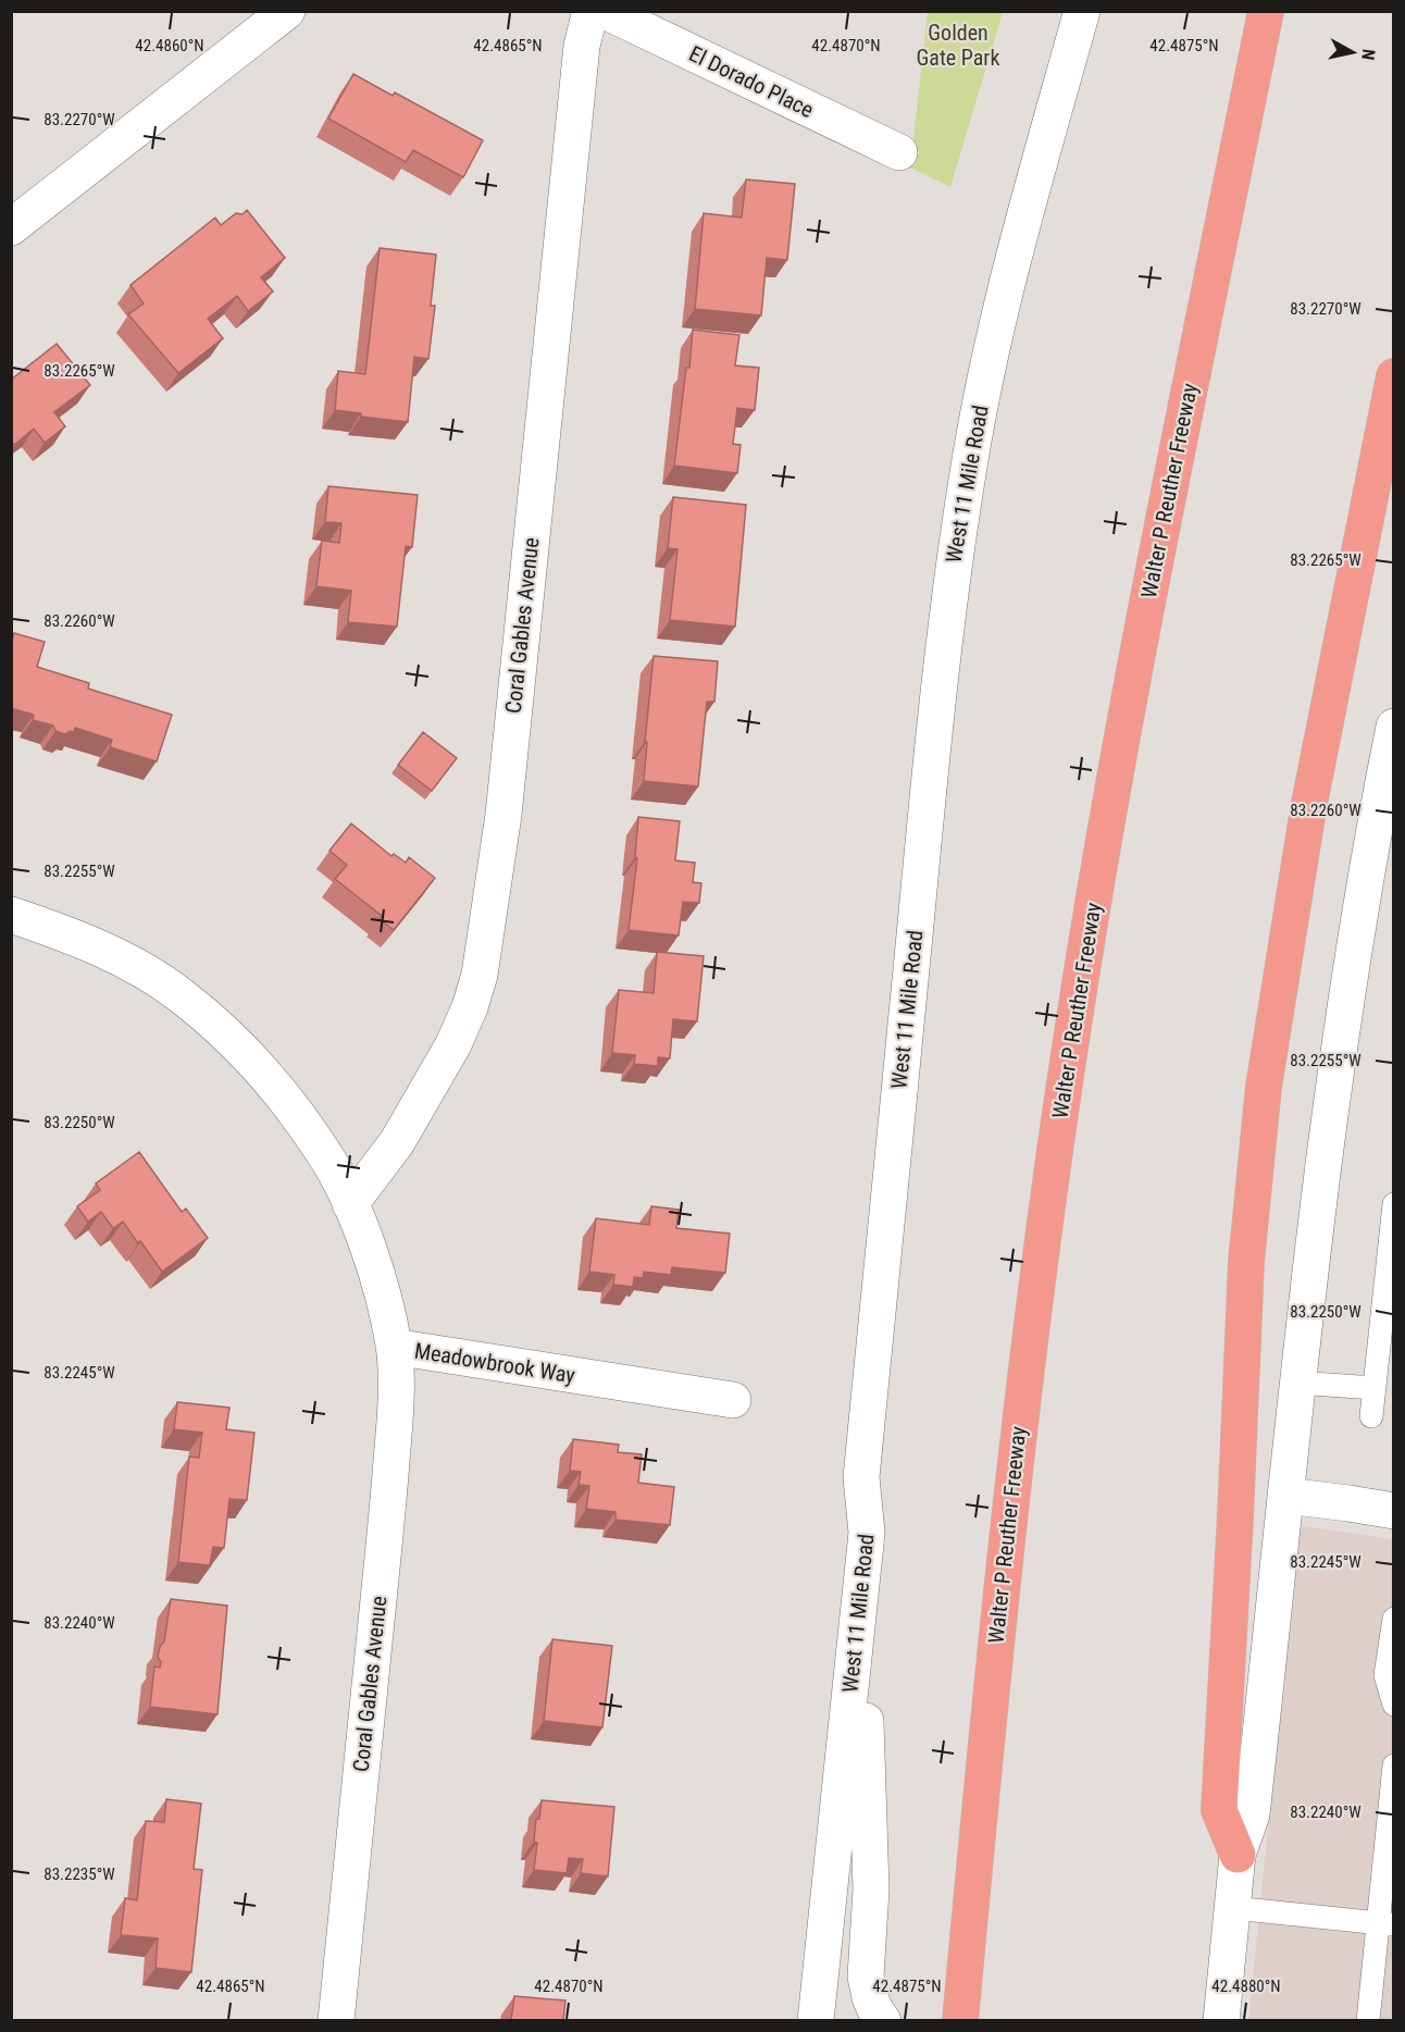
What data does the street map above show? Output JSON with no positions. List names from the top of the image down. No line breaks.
{"streets":{"highway":["Walter P Reuther Freeway"],"main road":["El Dorado Place","West 11 Mile Road","Coral Gables Avenue","Meadowbrook Way"]},"crossings":[["Coral Gables Avenue","Meadowbrook Way"]],"parks":["Golden Gate Park"],"north":"right","coordinates":["42.4860°N","42.4865°N","42.4870°N","42.4875°N","83.2270°W","83.2265°W","83.2260°W","83.2255°W","83.2250°W","83.2245°W","83.2240°W","83.2235°W","42.4880°N"]}
